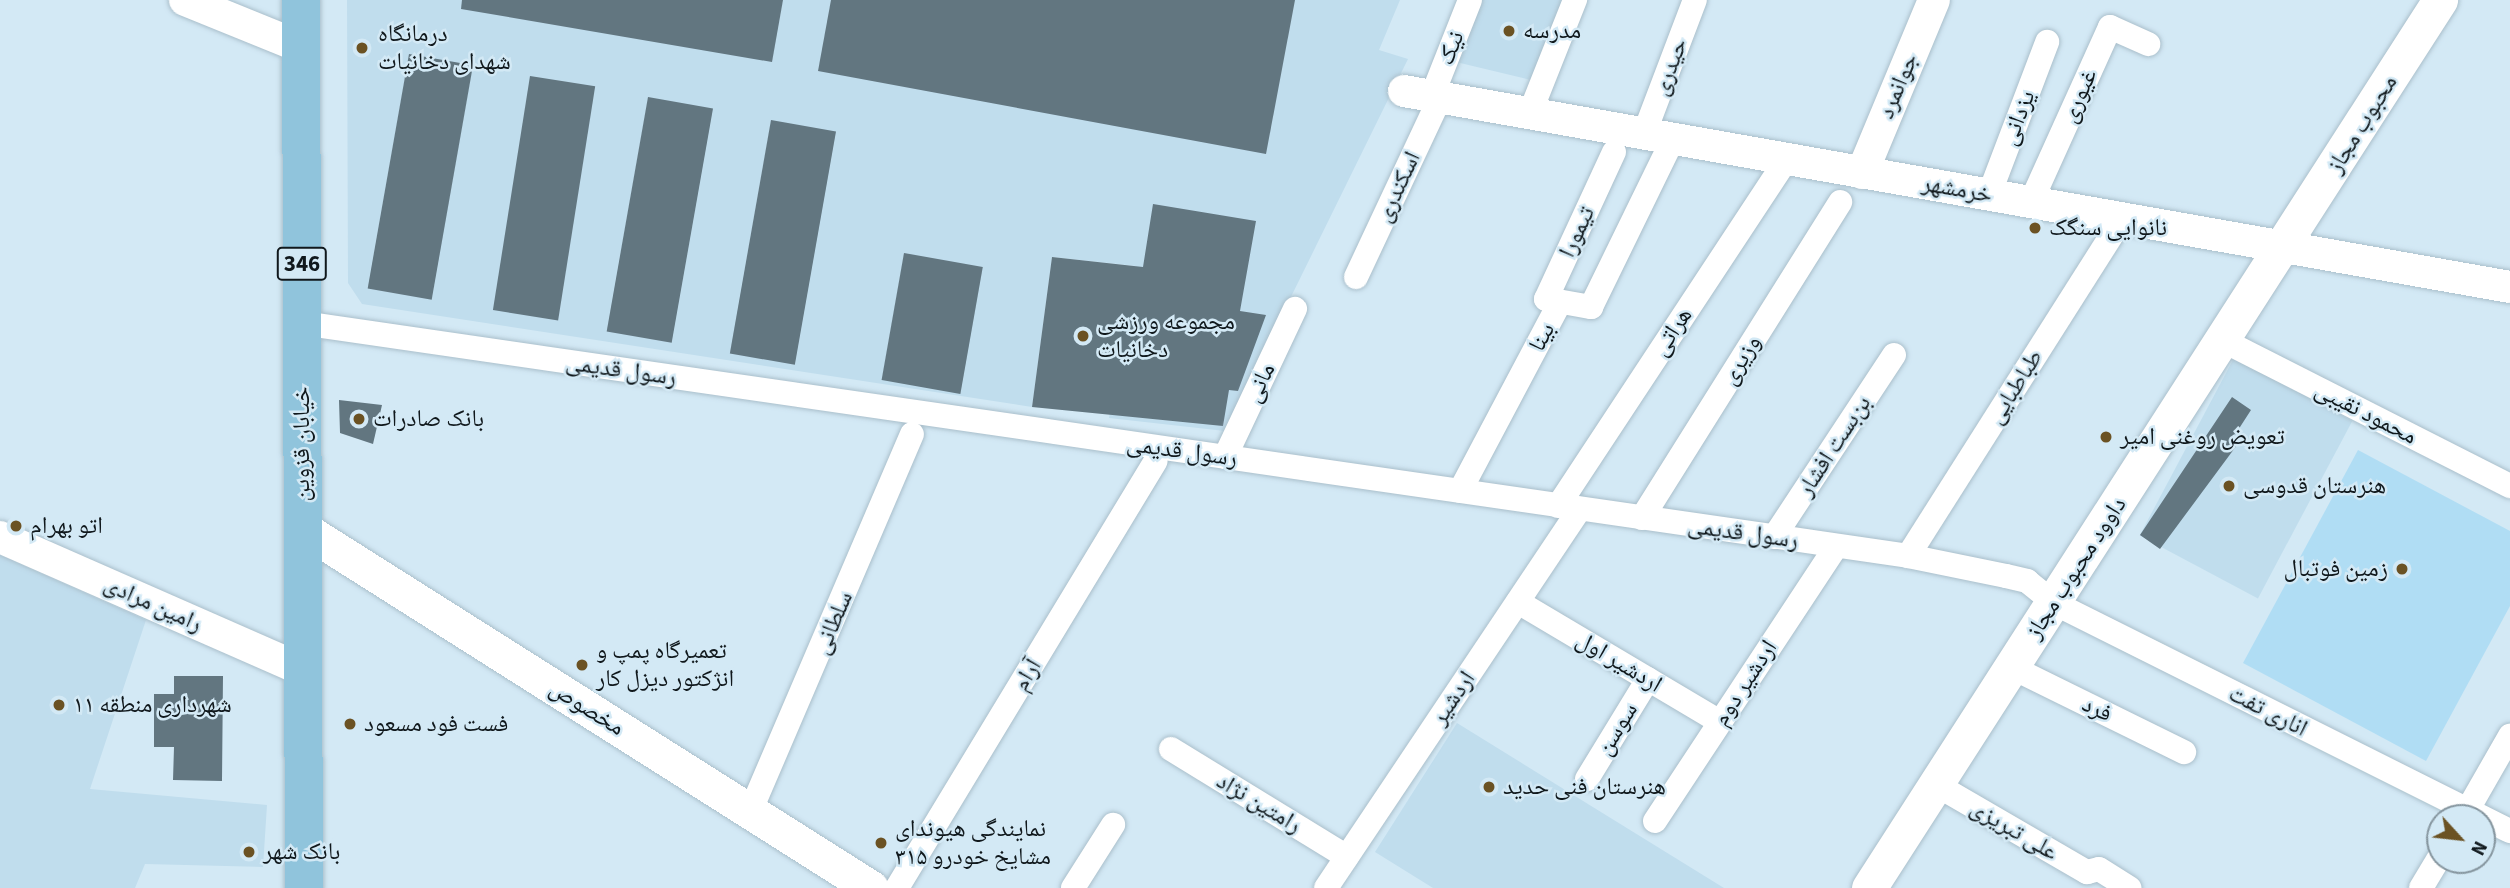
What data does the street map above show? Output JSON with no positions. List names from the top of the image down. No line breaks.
{"streets":{"main road":["محبوب مجاز","346","خیابان قزوین","داوود محبوب مجاز","مخصوص"],"street":["نیک","حیدری","جوانمرد","غیوری","یزدانی","اسکندری","خرمشهر","تیمورا","هراتی","بینا","وزیری","رسول قدیمی","مانی","طباطبایی","محمود نقیبی","بن‌بست افشار","رامین مرادی","سلطانی","اردشیر اول","آرام","اردشیر دوم","اردشیر","فرد","اناری تفت","سوسن","رامتین نژاد","علی تبریزی"]},"crossings":[["نیک","اسکندری"],["نیک","خرمشهر"],["حیدری","خرمشهر"],["حیدری","بینا"],["جوانمرد","خرمشهر"],["غیوری","خرمشهر"],["یزدانی","خرمشهر"],["محبوب مجاز","خرمشهر"],["محبوب مجاز","داوود محبوب مجاز"],["اسکندری","خرمشهر"],["خرمشهر","هراتی"],["خرمشهر","بینا"],["خرمشهر","طباطبایی"],["خرمشهر","داوود محبوب مجاز"],["تیمورا","بینا"],["هراتی","رسول قدیمی"],["هراتی","اردشیر"],["بینا","رسول قدیمی"],["وزیری","رسول قدیمی"],["رسول قدیمی","مانی"],["رسول قدیمی","طباطبایی"],["رسول قدیمی","خیابان قزوین"],["رسول قدیمی","بن‌بست افشار"],["رسول قدیمی","داوود محبوب مجاز"],["رسول قدیمی","اردشیر دوم"],["رسول قدیمی","اردشیر"],["رسول قدیمی","اناری تفت"],["محمود نقیبی","داوود محبوب مجاز"],["خیابان قزوین","رامین مرادی"],["خیابان قزوین","مخصوص"],["داوود محبوب مجاز","فرد"],["داوود محبوب مجاز","اناری تفت"],["داوود محبوب مجاز","علی تبریزی"],["سلطانی","مخصوص"],["اردشیر اول","اردشیر دوم"],["اردشیر اول","اردشیر"],["اردشیر اول","سوسن"],["اردشیر","رامتین نژاد"]],"places":["مدرسه","درمانگاه شهدای دخانیات","نانوایی سنگک","مجموعه ورزشی دخانیات","بانک صادرات","تعویض روغنی امیر","هنرستان قدوسی","اتو بهرام","زمین فوتبال","تعمیرگاه پمپ و انژکتور دیزل کار","شهرداری منطقه ۱۱","فست فود مسعود","هنرستان فنی حدید","نمایندگی هیوندای ۳۱۵ مشایخ خودرو","بانک شهر"],"north":"bottom right"}
